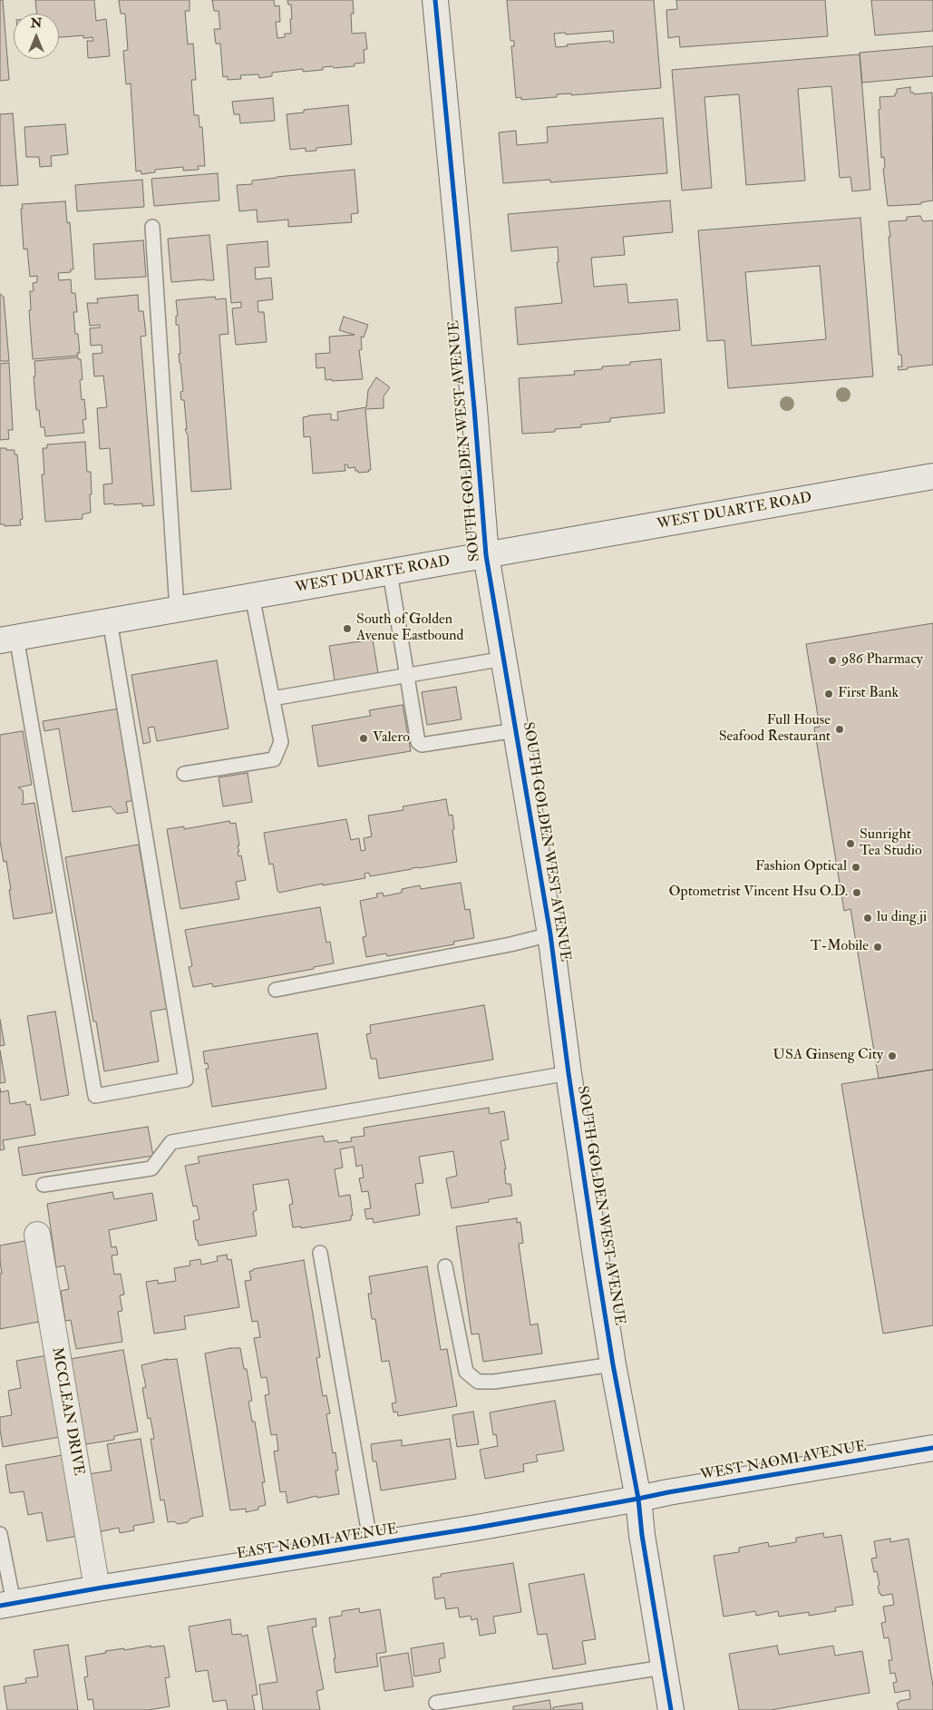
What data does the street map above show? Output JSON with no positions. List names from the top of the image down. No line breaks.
{"streets":{"street":["SOUTH GOLDEN WEST AVENUE","WEST DUARTE ROAD","MCCLEAN DRIVE","WEST NAOMI AVENUE","EAST NAOMI AVENUE"]},"crossings":[["SOUTH GOLDEN WEST AVENUE","WEST DUARTE ROAD"],["SOUTH GOLDEN WEST AVENUE","WEST NAOMI AVENUE"],["SOUTH GOLDEN WEST AVENUE","EAST NAOMI AVENUE"],["MCCLEAN DRIVE","EAST NAOMI AVENUE"],["WEST NAOMI AVENUE","EAST NAOMI AVENUE"]],"places":["South of Golden Avenue Eastbound","986 Pharmacy","First Bank","Full House Seafood Restaurant","Valero","Sunright Tea Studio","Fashion Optical","Optometrist Vincent Hsu O.D.","lu ding ji","T-Mobile","USA Ginseng City"],"north":"top"}
